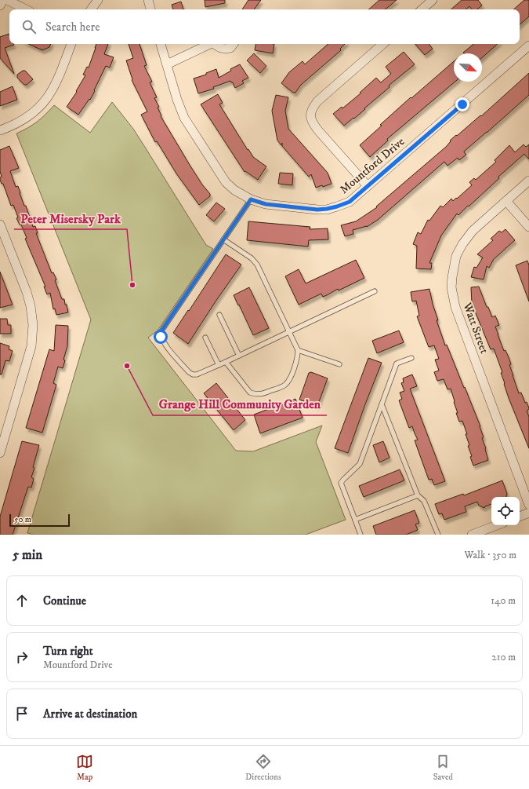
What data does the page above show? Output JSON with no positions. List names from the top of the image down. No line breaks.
{"streets":{"street":["Mountford Drive","Watt Street"]},"places":["Peter Misersky Park","Grange Hill Community Garden"],"scale_bar":"50 m","north":"bottom right","page":{"search":"Search here","scale":"50 m","heading":["5 min","Walk · 350 m"],"list":[["Continue","140 m"],["Turn right","Mountford Drive","210 m"],"Arrive at destination"],"nav":["Map","Directions","Saved"]}}
